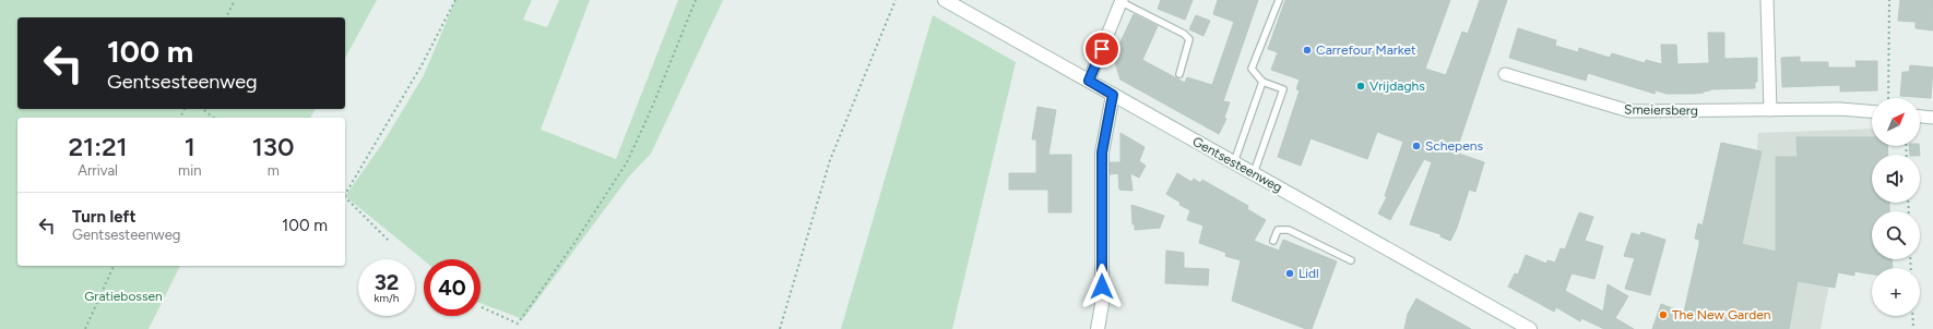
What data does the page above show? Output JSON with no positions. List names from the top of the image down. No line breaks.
{"streets":{"main road":["Gentsesteenweg"],"street":["Smeiersberg"]},"parks":["Gratiebossen"],"places":["Carrefour Market","Vrijdaghs","Schepens","Lidl","The New Garden"],"north":"top right","page":{"turn":["100 m","Gentsesteenweg"],"map_buttons":"+","eta":["21:21","Arrival","1","min","130","m"],"list":[{"name":"Turn left","note":"Gentsesteenweg","value":"100 m"}],"speed":"32 km/h","limit":"40"}}
